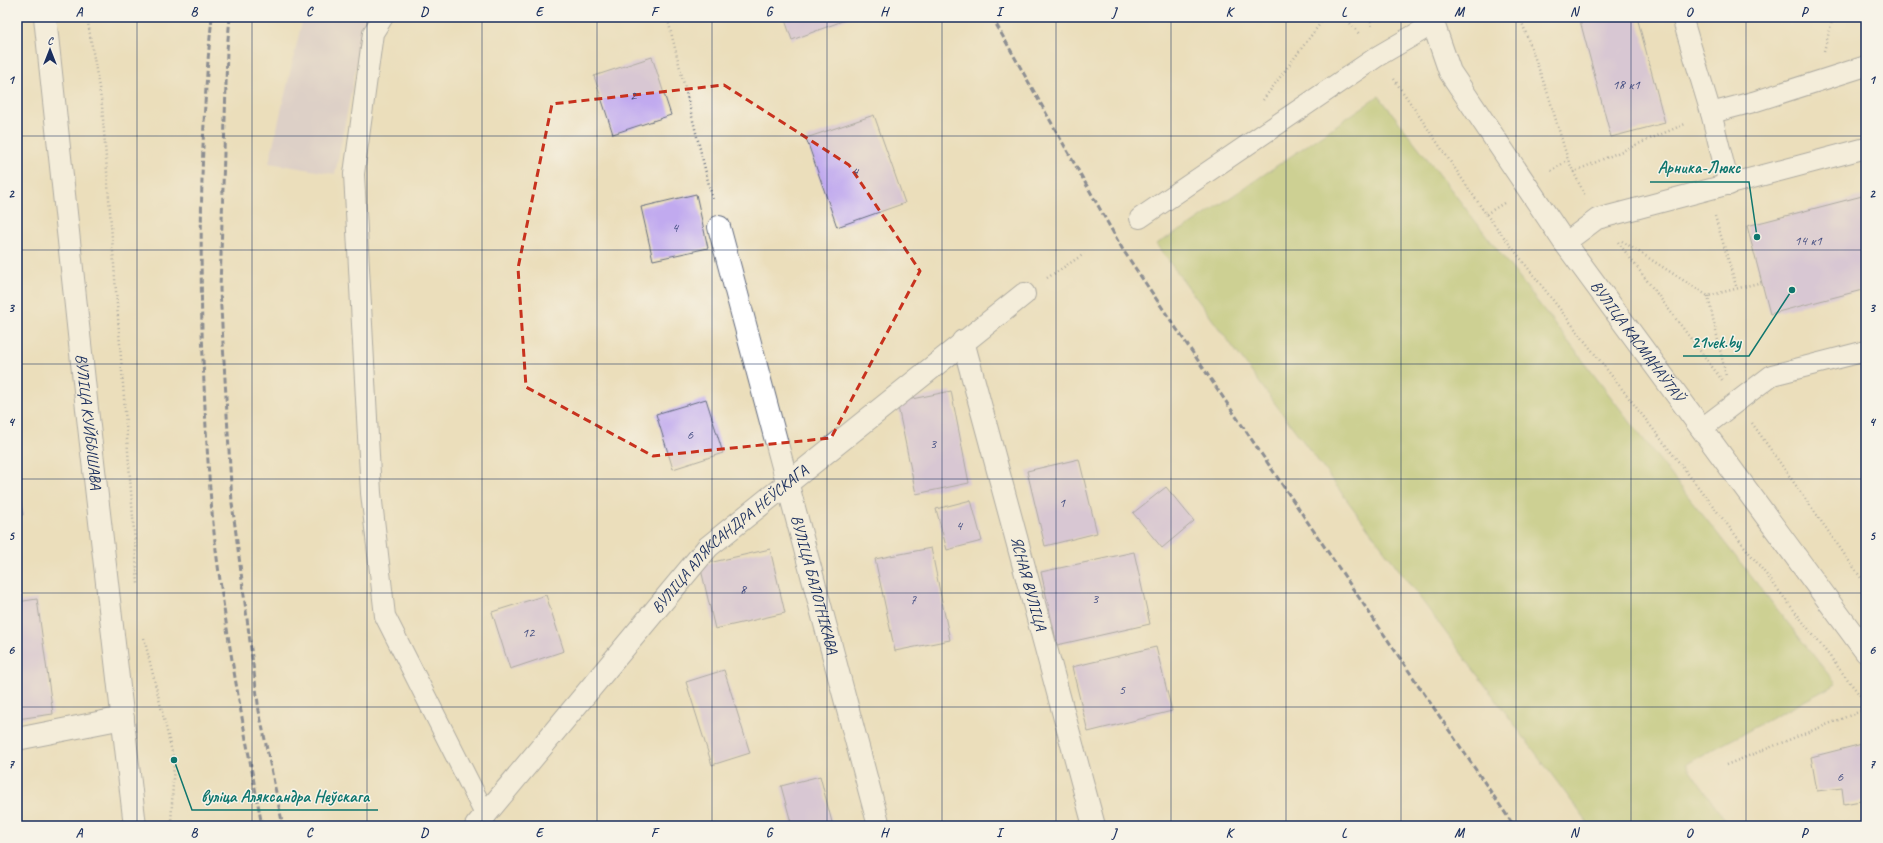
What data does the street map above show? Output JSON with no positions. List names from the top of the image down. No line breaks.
{"streets":{"street":["ВУЛІЦА КАСМАНАЎТАЎ","ВУЛІЦА КУЙБЫШАВА","ВУЛІЦА АЛЯКСАНДРА НЕЎСКАГА","ЯСНАЯ ВУЛІЦА","ВУЛІЦА БАЛОТНІКАВА"]},"crossings":[["ВУЛІЦА АЛЯКСАНДРА НЕЎСКАГА","ЯСНАЯ ВУЛІЦА"],["ВУЛІЦА АЛЯКСАНДРА НЕЎСКАГА","ВУЛІЦА БАЛОТНІКАВА"]],"places":["Арника-Люкс","21vek.by","вуліца Аляксандра Неўскага"],"house_numbers":["18 к1","2","4","4","14 к1","6","3","1","4","8","3","7","12","5","6"],"north":"top","grid":{"columns":["A","B","C","D","E","F","G","H","I","J","K","L","M","N","O","P"],"rows":["1","2","3","4","5","6","7"]}}
